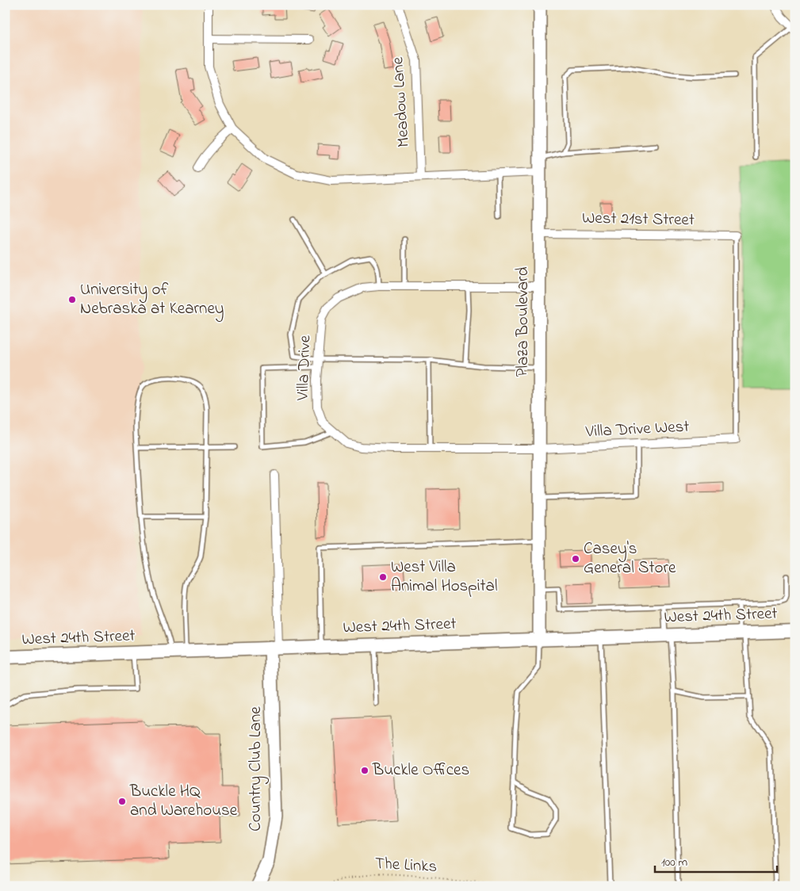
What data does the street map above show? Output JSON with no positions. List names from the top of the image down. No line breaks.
{"streets":{"main road":["West 24th Street"],"street":["Meadow Lane","West 21st Street","Plaza Boulevard","Villa Drive","Villa Drive West","Country Club Lane"],"path":["The Links"]},"crossings":[["West 21st Street","Plaza Boulevard"],["Plaza Boulevard","Villa Drive"],["Plaza Boulevard","Villa Drive West"],["Plaza Boulevard","West 24th Street"],["Villa Drive","Villa Drive West"],["West 24th Street","Country Club Lane"]],"places":["University of Nebraska at Kearney","Casey's General Store","West Villa Animal Hospital","Buckle Offices","Buckle HQ and Warehouse"],"scale_bar":"100 m"}
